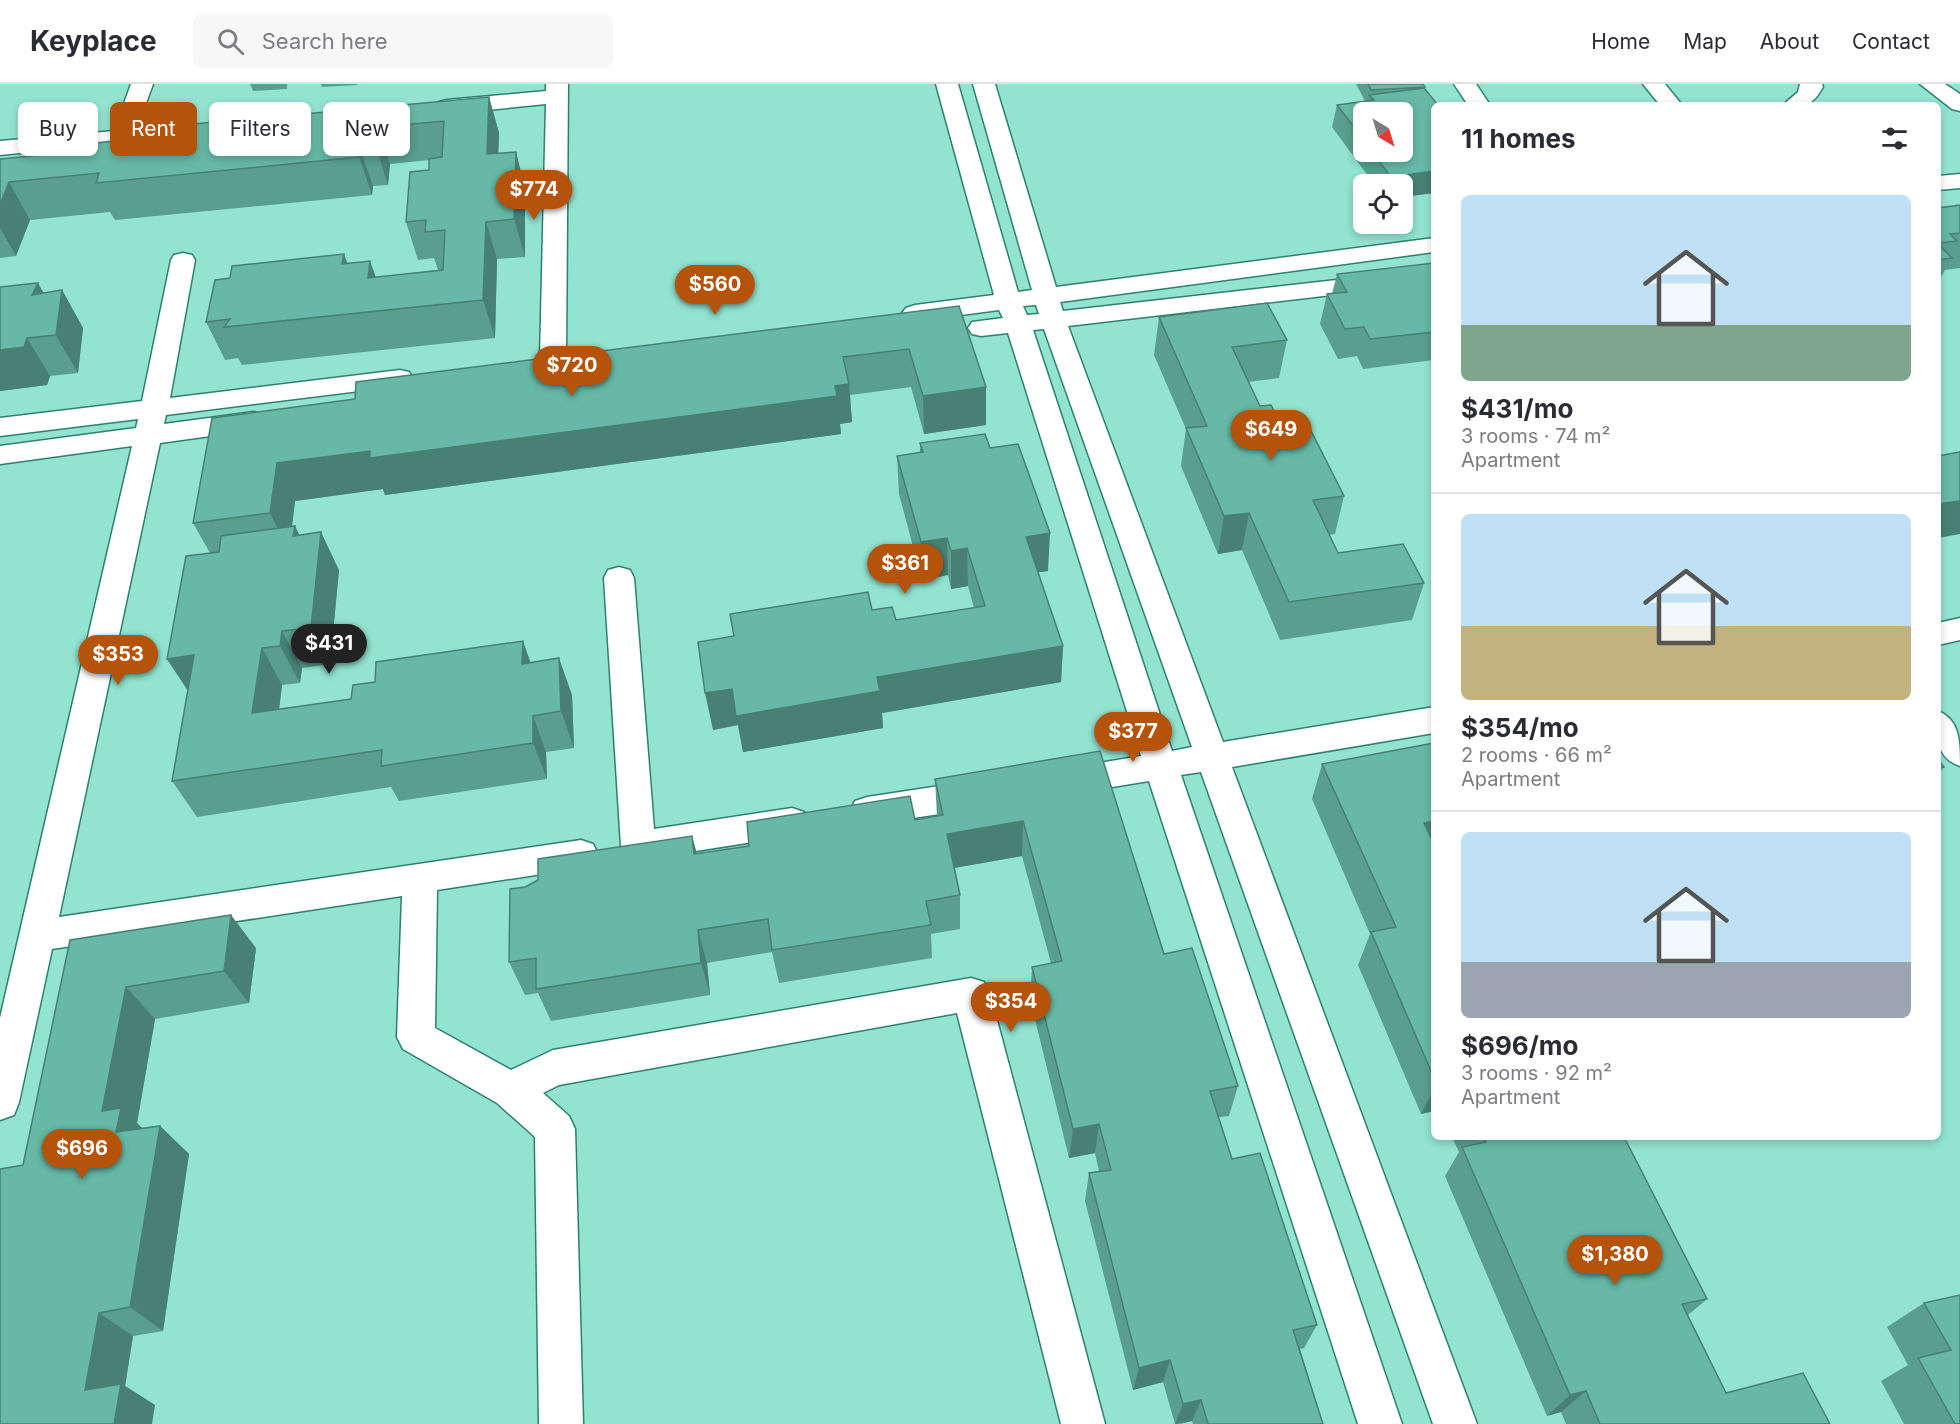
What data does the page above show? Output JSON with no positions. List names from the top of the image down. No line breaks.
{"north":"bottom right","page":{"header":"Keyplace","search":"Search here","nav":["Home","Map","About","Contact"],"chip":["Buy","Rent","Filters","New"],"heading":"11 homes","price":["$774","$560","$720","$649","$361","$431","$353","$377","$354","$696","$1,380"],"list":[{"name":"$431/mo","note":"3 rooms · 74 m² · Apartment"},{"name":"$354/mo","note":"2 rooms · 66 m² · Apartment"},{"name":"$696/mo","note":"3 rooms · 92 m² · Apartment"}]}}
